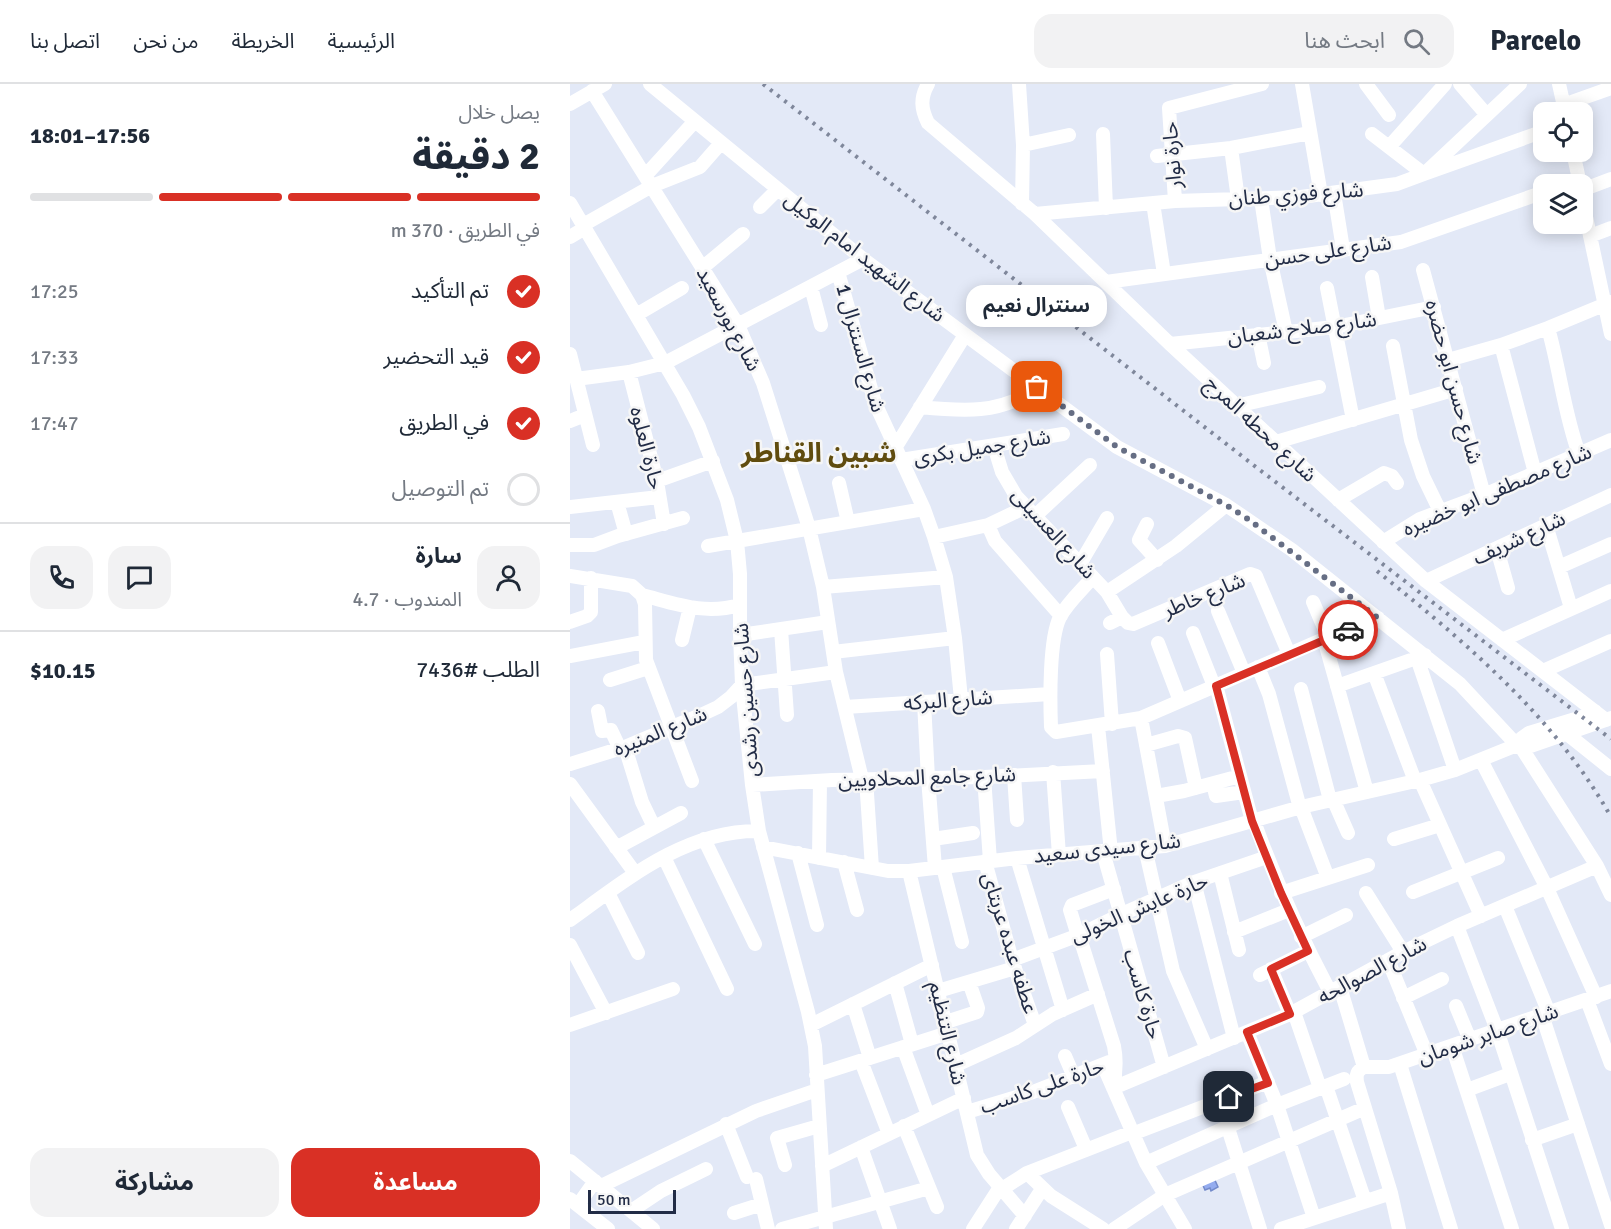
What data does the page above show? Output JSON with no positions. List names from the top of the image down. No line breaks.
{"streets":{"street":["حارة نوار","شارع فوزي طنان","شارع على حسن","شارع الشهيد امام الوكيل","شارع بورسعيد","شارع صلاح شعبان","شارع السنترال 1","شارع حسن ابو حضره","شارع محطه المرج","شارع جميل بكرى","حارة العلوه","شارع مصطفى ابو خضيره","شارع العسيلى","شارع شريف","شارع خاطر","شارع حسين رشدى","شارع البركه","شارع المنيره","شارع جامع المحلاويين","شارع سيدى سعيد","حارة عايش الخولى","عطفه عبده عربتاى","شارع الصوالحه","حارة كاسب","شارع التنظيم","شارع صابر شومان","حارة على كاسب"]},"crossings":[["حارة نوار","شارع فوزي طنان"],["شارع فوزي طنان","شارع محطه المرج"],["شارع على حسن","شارع محطه المرج"],["شارع الشهيد امام الوكيل","شارع سيدى سعيد"],["شارع الشهيد امام الوكيل","شارع الصوالحه"],["شارع بورسعيد","شارع البركه"],["شارع بورسعيد","شارع جامع المحلاويين"],["شارع بورسعيد","شارع سيدى سعيد"],["شارع صلاح شعبان","شارع حسن ابو حضره"],["شارع صلاح شعبان","شارع محطه المرج"],["شارع السنترال 1","شارع جميل بكرى"],["شارع السنترال 1","شارع البركه"],["شارع حسن ابو حضره","شارع مصطفى ابو خضيره"],["شارع محطه المرج","شارع مصطفى ابو خضيره"],["شارع محطه المرج","شارع شريف"],["شارع جميل بكرى","شارع العسيلى"],["شارع العسيلى","شارع خاطر"],["شارع حسين رشدى","شارع المنيره"],["شارع حسين رشدى","شارع جامع المحلاويين"],["شارع حسين رشدى","شارع سيدى سعيد"],["شارع جامع المحلاويين","عطفه عبده عربتاى"],["شارع جامع المحلاويين","حارة كاسب"],["شارع سيدى سعيد","عطفه عبده عربتاى"],["شارع سيدى سعيد","حارة كاسب"],["شارع سيدى سعيد","شارع التنظيم"],["حارة عايش الخولى","عطفه عبده عربتاى"],["حارة عايش الخولى","حارة كاسب"],["حارة عايش الخولى","شارع التنظيم"],["شارع الصوالحه","حارة كاسب"],["شارع التنظيم","حارة على كاسب"]],"districts":["شبين القناطر"],"places":["سنترال نعيم"],"scale_bar":"50 m","page":{"header":"Parcelo","search":"ابحث هنا","nav":["الرئيسية","الخريطة","من نحن","اتصل بنا"],"heading":["2 دقيقة","يصل خلال","17:56–18:01"],"panel":["سارة","المندوب · 4.7","الطلب #7436","$10.15"],"bar":"في الطريق · 370 m","list":[["تم التأكيد","17:25"],["قيد التحضير","17:33"],["في الطريق","17:47"],"تم التوصيل"],"bubble":"سنترال نعيم","buttons":["مساعدة","مشاركة"],"scale":"50 m"}}
